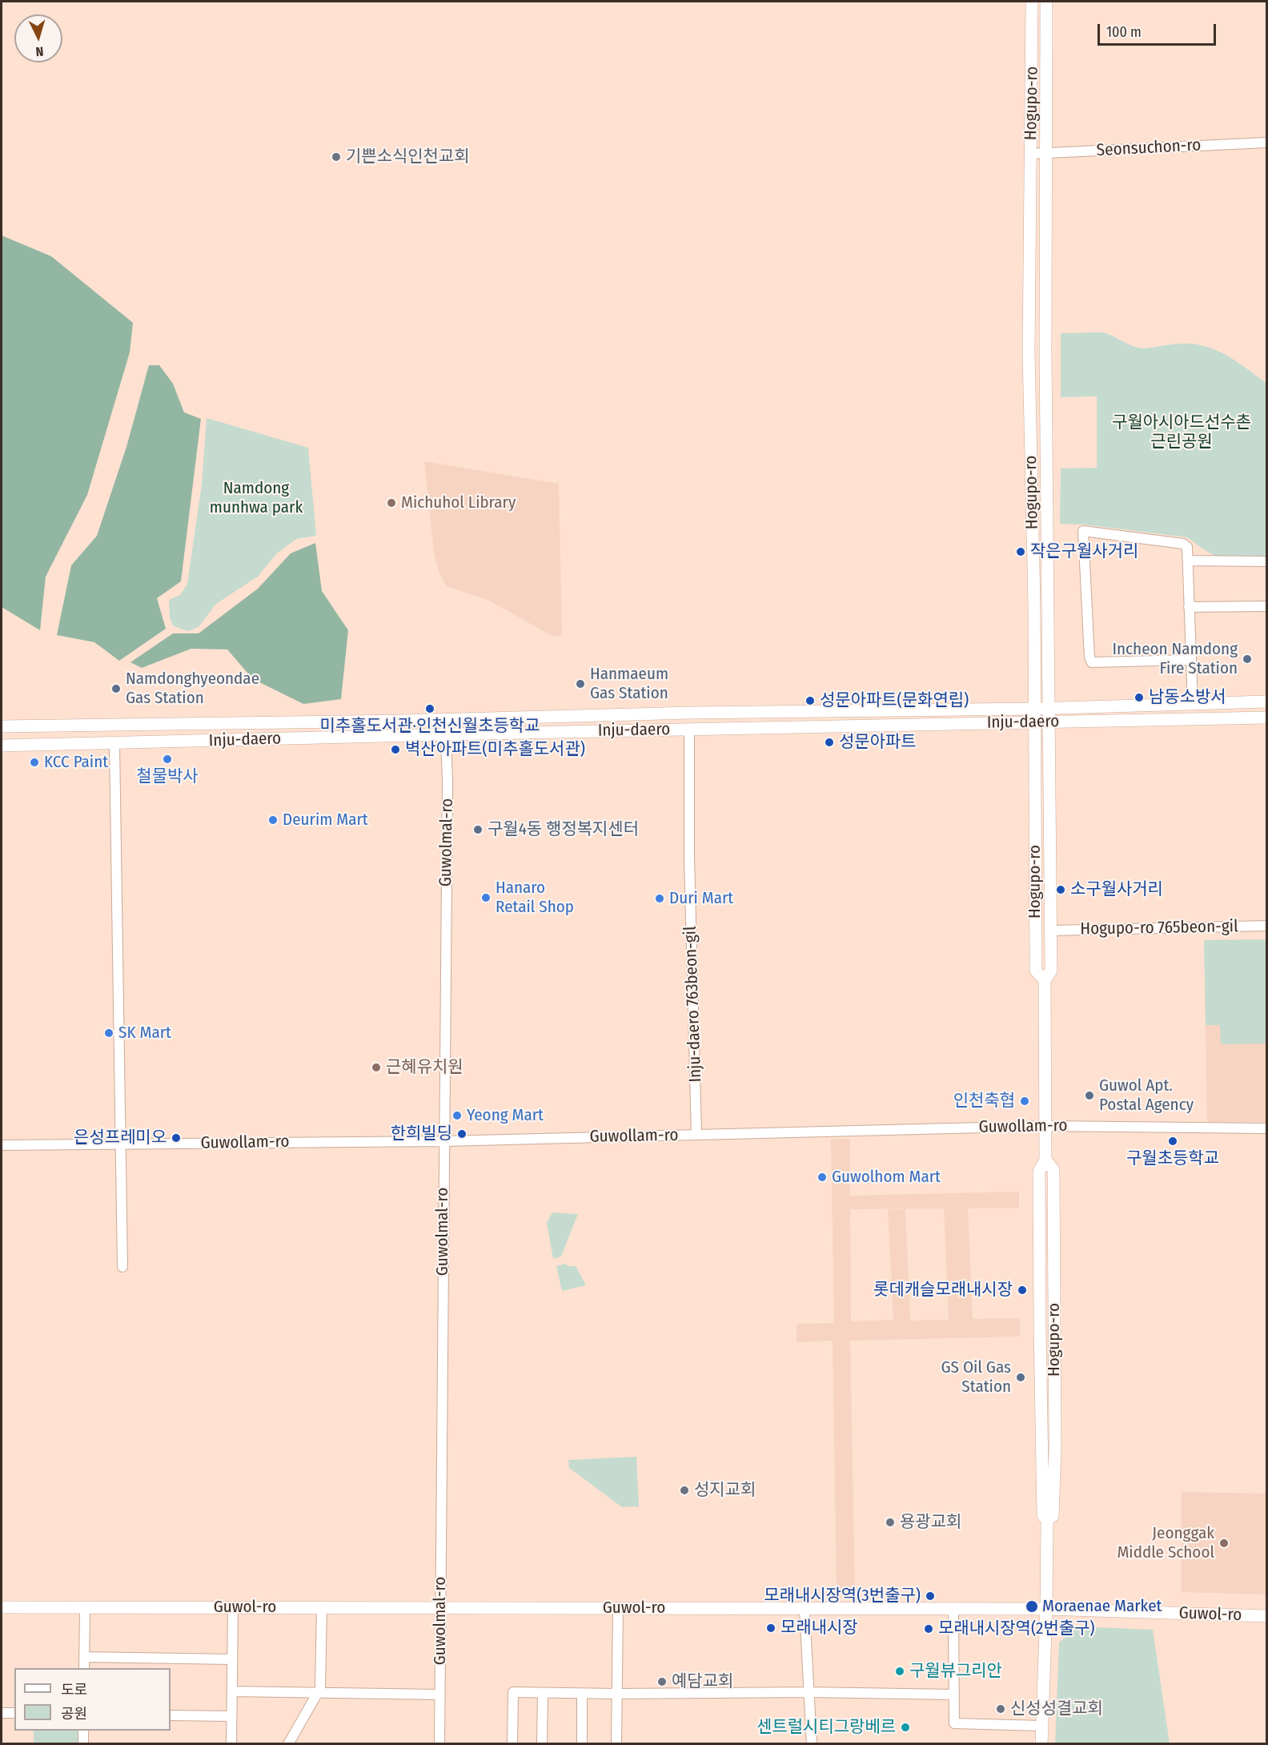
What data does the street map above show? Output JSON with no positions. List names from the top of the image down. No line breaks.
{"streets":{"main road":["Hogupo-ro","Inju-daero","Guwol-ro"],"street":["Seonsuchon-ro","Guwolmal-ro","Hogupo-ro 765beon-gil","Inju-daero 763beon-gil","Guwollam-ro"]},"crossings":[["Hogupo-ro","Seonsuchon-ro"],["Hogupo-ro","Inju-daero"],["Hogupo-ro","Hogupo-ro 765beon-gil"],["Hogupo-ro","Guwollam-ro"],["Hogupo-ro","Guwol-ro"],["Inju-daero","Guwolmal-ro"],["Inju-daero","Inju-daero 763beon-gil"],["Guwolmal-ro","Guwollam-ro"],["Guwolmal-ro","Guwol-ro"],["Inju-daero 763beon-gil","Guwollam-ro"]],"parks":["구월아시아드선수촌 근린공원","Namdong munhwa park"],"places":["기쁜소식인천교회","Michuhol Library","작은구월사거리","Incheon Namdong Fire Station","Hanmaeum Gas Station","Namdonghyeondae Gas Station","남동소방서","성문아파트(문화연립)","미추홀도서관·인천신월초등학교","성문아파트","벽산아파트(미추홀도서관)","철물박사","KCC Paint","Deurim Mart","구월4동 행정복지센터","소구월사거리","Hanaro Retail Shop","Duri Mart","SK Mart","근혜유치원","Guwol Apt. Postal Agency","인천축협","Yeong Mart","한희빌딩","은성프레미오","구월초등학교","Guwolhom Mart","롯데캐슬모래내시장","GS Oil Gas Station","성지교회","용광교회","Jeonggak Middle School","모래내시장역(3번출구)","Moraenae Market","모래내시장","모래내시장역(2번출구)","구월뷰그리안","예담교회","신성성결교회","센트럴시티그랑베르"],"legend":["도로","공원"],"scale_bar":"100 m","north":"bottom"}
